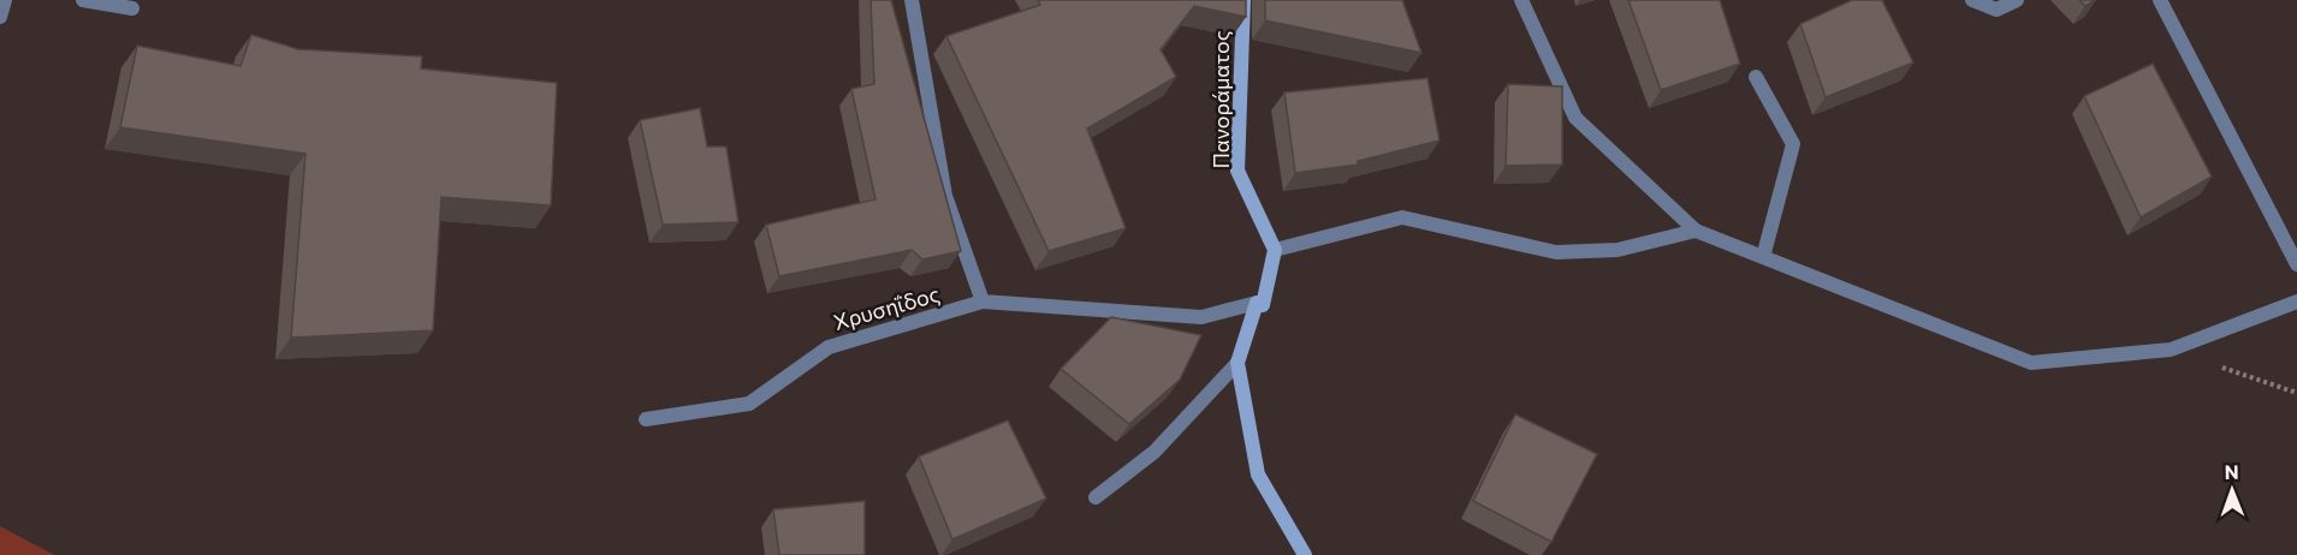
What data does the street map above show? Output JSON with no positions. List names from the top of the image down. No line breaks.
{"streets":{"main road":["Πανοράματος"],"street":["Χρυσηΐδος"]},"north":"top"}
